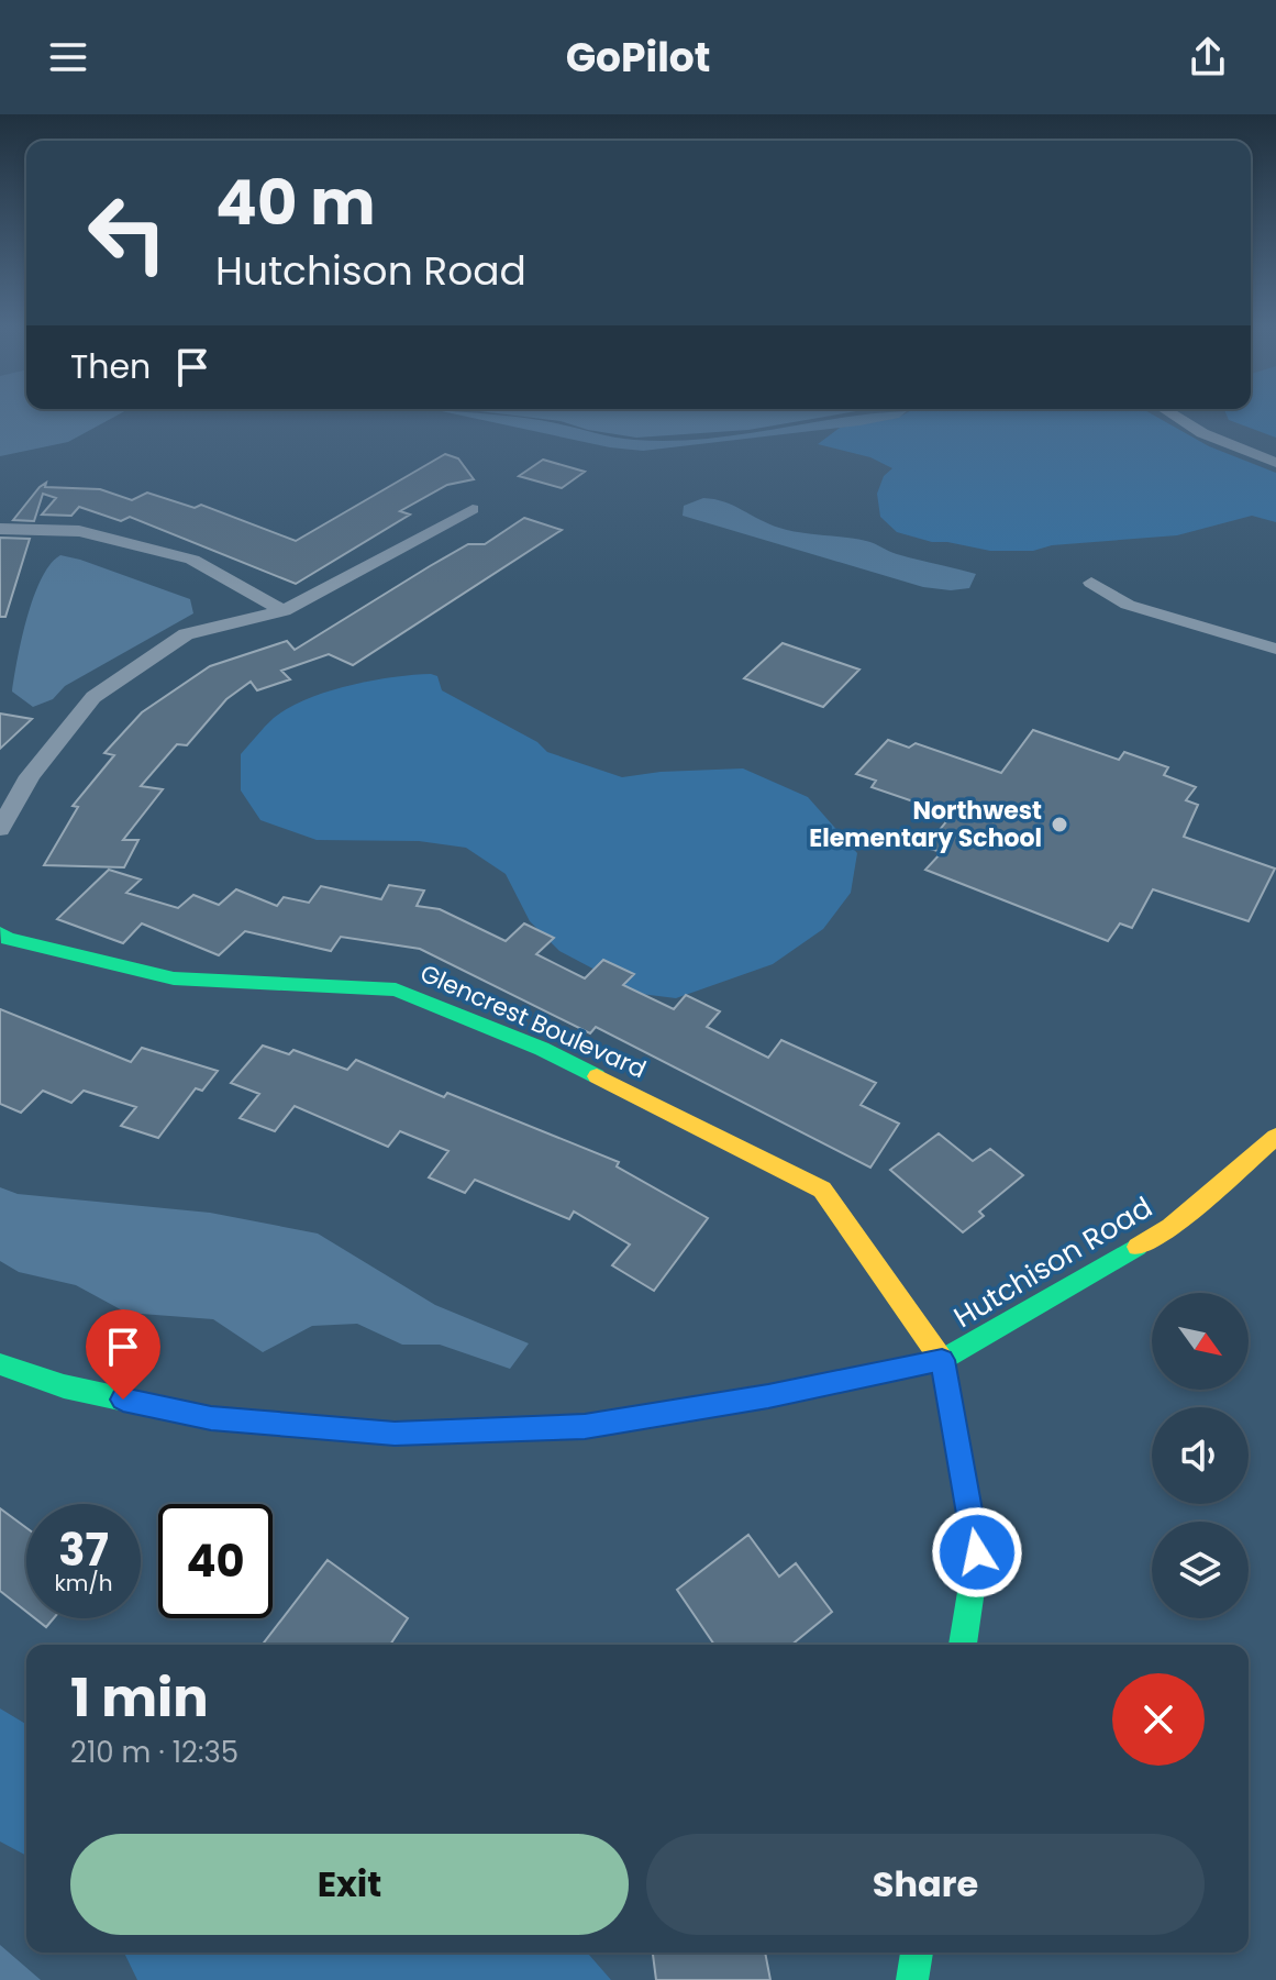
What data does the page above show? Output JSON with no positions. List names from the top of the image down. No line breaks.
{"streets":{"street":["Glencrest Boulevard","Hutchison Road"]},"crossings":[["Glencrest Boulevard","Hutchison Road"]],"places":["Northwest Elementary School"],"north":"bottom right","page":{"header":"GoPilot","turn":["40 m","Hutchison Road"],"then":"Then","speed":"37 km/h","limit":"40","heading":["1 min","210 m · 12:35"],"buttons":["Exit","Share"]}}
